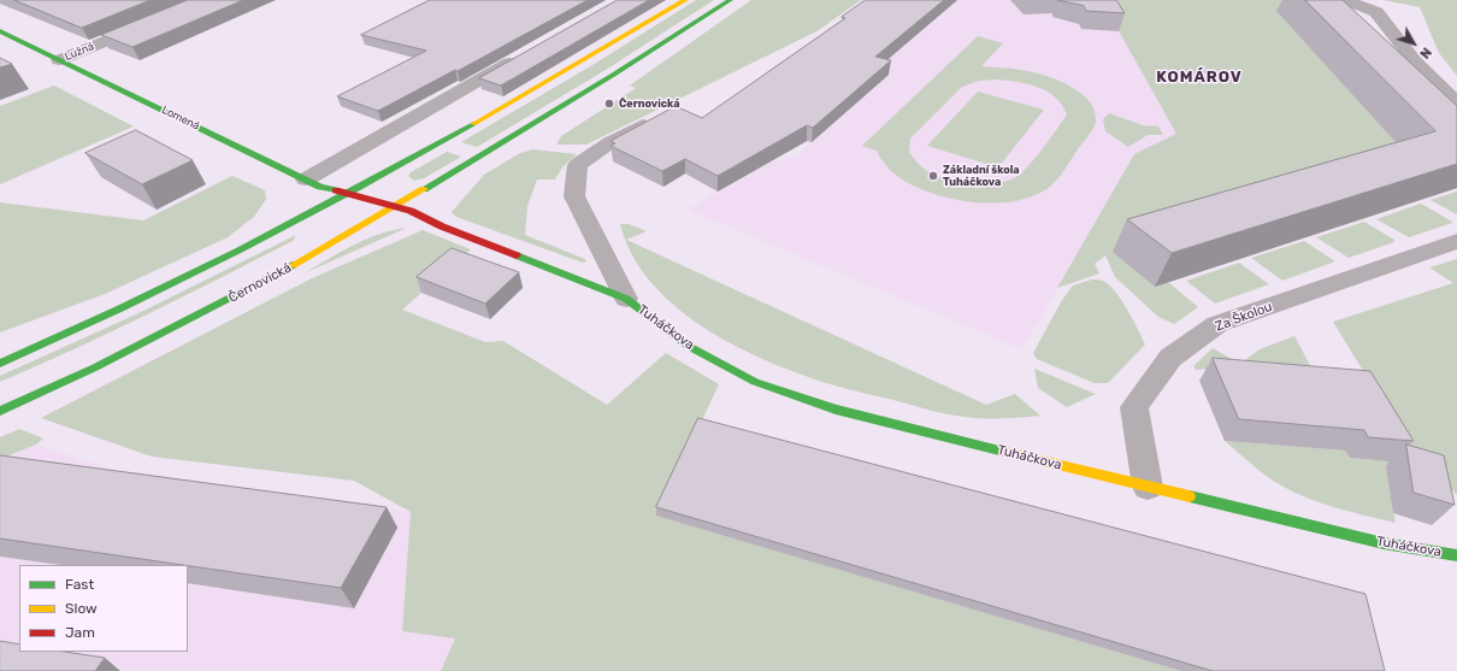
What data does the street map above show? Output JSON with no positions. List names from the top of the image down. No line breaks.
{"streets":{"main road":["Lomená","Černovická","Tuháčkova"],"street":["Lužná","Za Školou"]},"crossings":[["Lužná","Lomená"],["Lomená","Tuháčkova"],["Černovická","Tuháčkova"],["Za Školou","Tuháčkova"]],"districts":["KOMÁROV"],"places":["Černovická","Základní škola Tuháčkova"],"legend":["Fast","Slow","Jam"],"north":"bottom right"}
